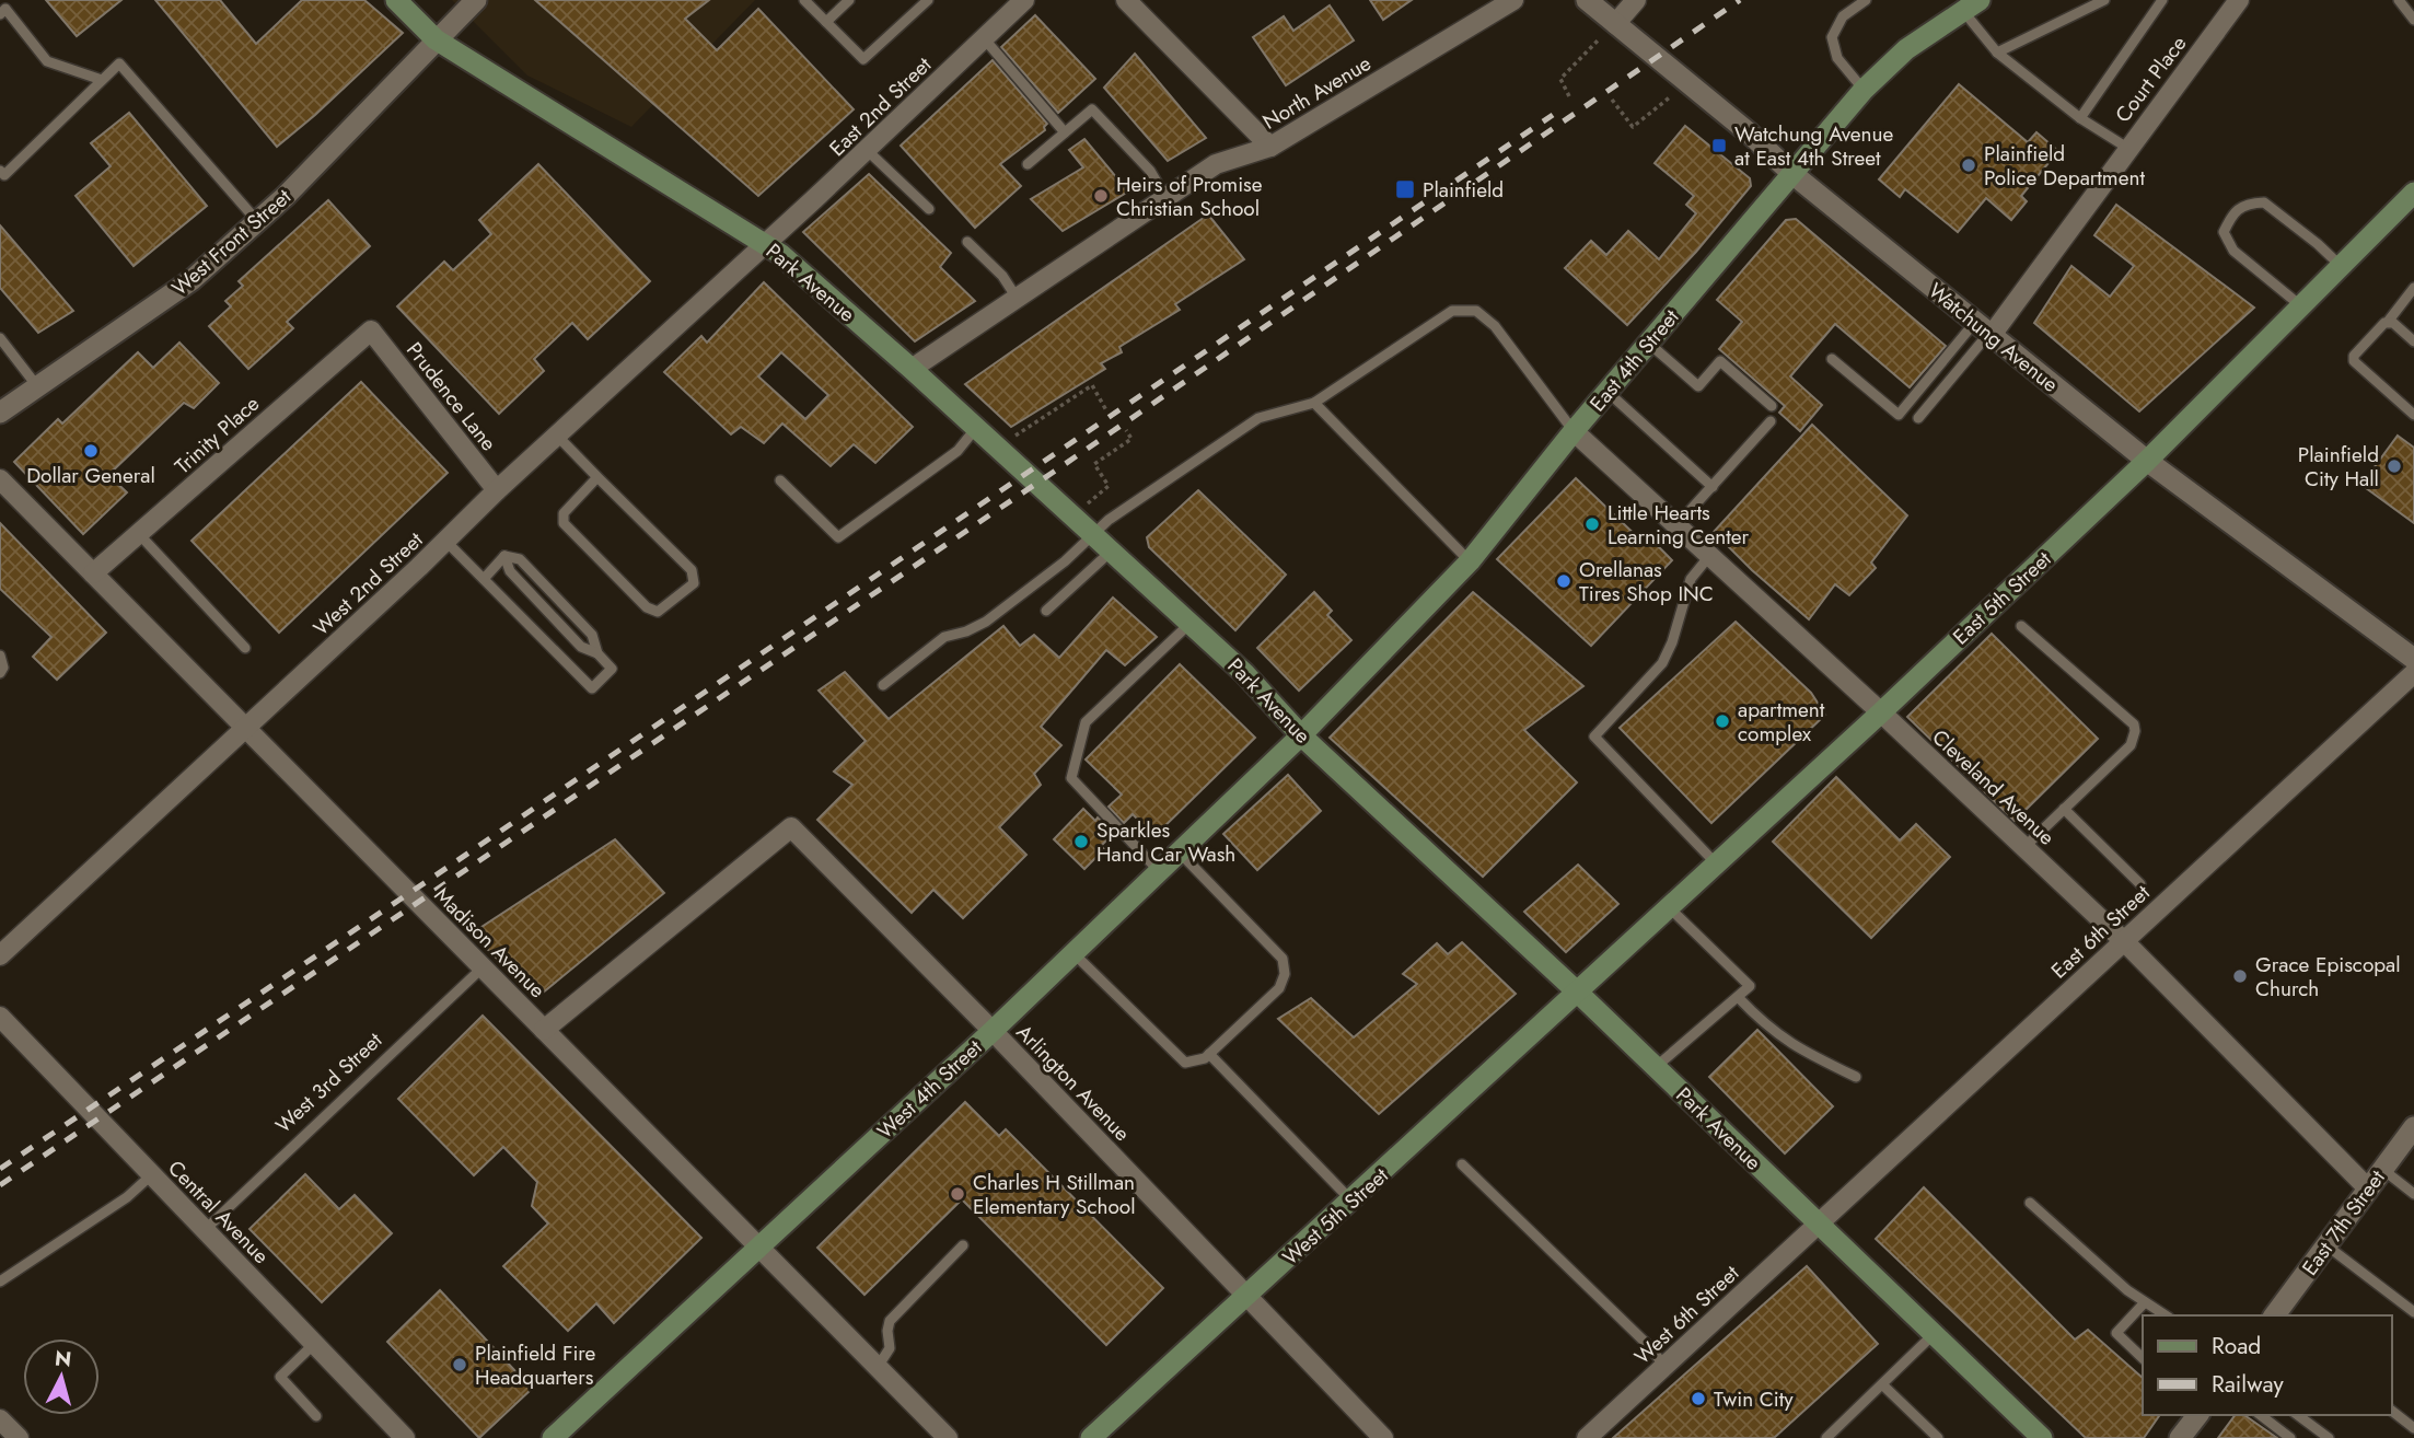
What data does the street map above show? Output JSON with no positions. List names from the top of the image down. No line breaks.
{"streets":{"main road":["Park Avenue","East 4th Street","East 5th Street","West 4th Street","West 5th Street"],"street":["Court Place","North Avenue","East 2nd Street","West Front Street","Watchung Avenue","Prudence Lane","Trinity Place","West 2nd Street","Cleveland Avenue","East 6th Street","Madison Avenue","Arlington Avenue","Central Avenue","East 7th Street","West 6th Street"],"lane":["West 3rd Street"]},"crossings":[["Court Place","Watchung Avenue"],["North Avenue","Park Avenue"],["East 2nd Street","Park Avenue"],["East 2nd Street","West 2nd Street"],["West Front Street","Park Avenue"],["Park Avenue","East 4th Street"],["Park Avenue","West 2nd Street"],["Park Avenue","East 5th Street"],["Park Avenue","East 6th Street"],["Park Avenue","West 4th Street"],["Park Avenue","West 5th Street"],["Park Avenue","West 6th Street"],["Watchung Avenue","East 4th Street"],["Watchung Avenue","East 5th Street"],["East 4th Street","Cleveland Avenue"],["East 4th Street","West 4th Street"],["Prudence Lane","Trinity Place"],["Prudence Lane","West 2nd Street"],["Trinity Place","Madison Avenue"],["West 2nd Street","Madison Avenue"],["East 5th Street","Cleveland Avenue"],["East 5th Street","West 5th Street"],["Cleveland Avenue","East 6th Street"],["Cleveland Avenue","East 7th Street"],["East 6th Street","West 6th Street"],["Madison Avenue","West 3rd Street"],["Madison Avenue","Arlington Avenue"],["Madison Avenue","West 4th Street"],["West 3rd Street","Central Avenue"],["Arlington Avenue","West 4th Street"],["Arlington Avenue","West 5th Street"]],"places":{"transit":["Watchung Avenue at East 4th Street","Plainfield"],"other":["Plainfield Police Department","Heirs of Promise Christian School","Dollar General","Plainfield City Hall","Little Hearts Learning Center","Orellanas Tires Shop INC","apartment complex","Sparkles Hand Car Wash","Grace Episcopal Church","Charles H Stillman Elementary School","Plainfield Fire Headquarters","Twin City"]},"legend":["Road","Railway"],"north":"top"}
